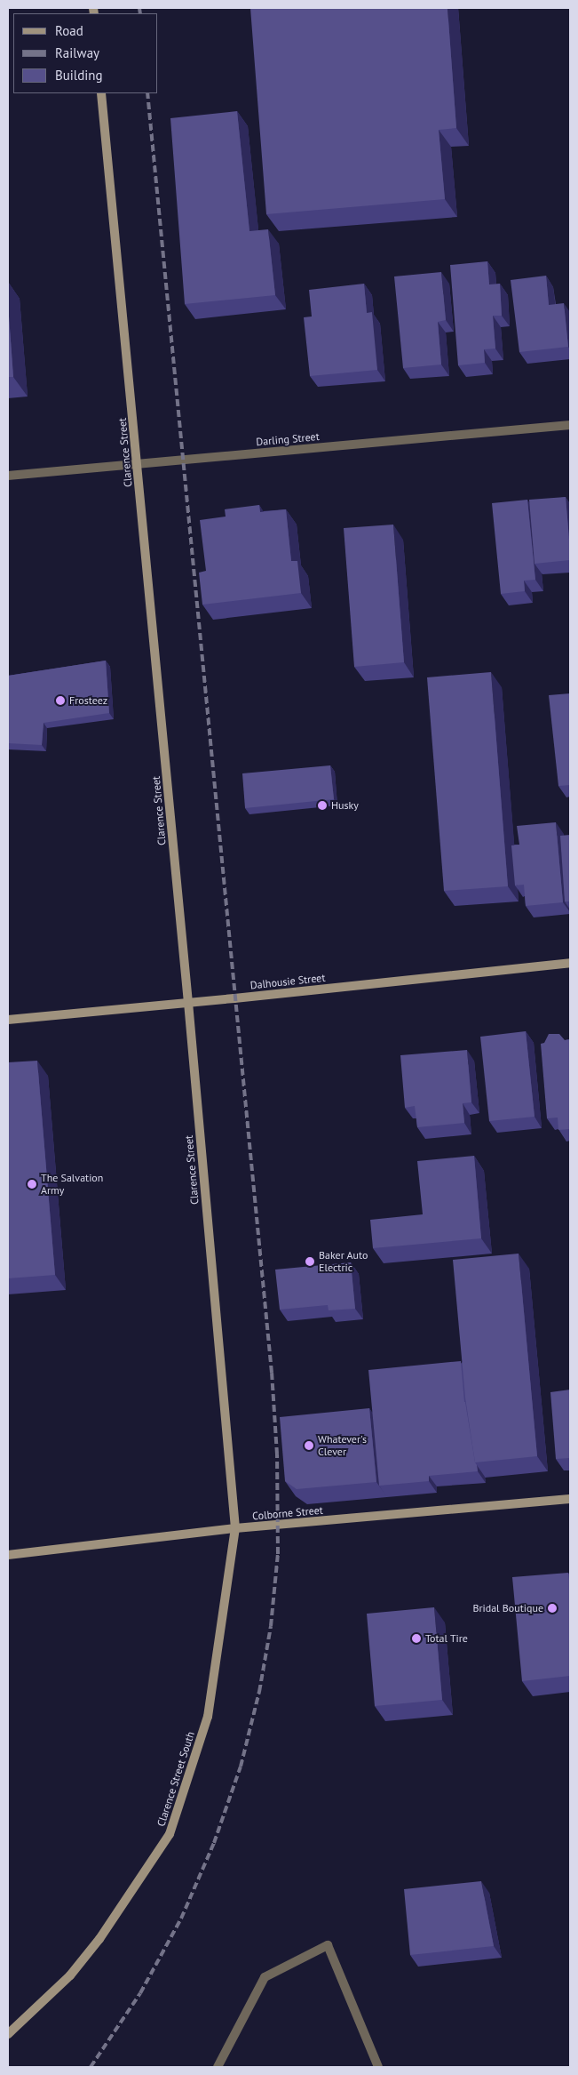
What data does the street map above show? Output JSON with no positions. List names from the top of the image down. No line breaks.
{"streets":{"main road":["Clarence Street","Dalhousie Street","Colborne Street","Clarence Street South"],"street":["Darling Street"]},"crossings":[["Darling Street","Clarence Street"],["Clarence Street","Dalhousie Street"],["Clarence Street","Colborne Street"],["Clarence Street","Clarence Street South"],["Colborne Street","Clarence Street South"]],"places":["Frosteez","Husky","The Salvation Army","Baker Auto Electric","Whatever's Clever","Bridal Boutique","Total Tire"],"legend":["Road","Railway","Building"]}
